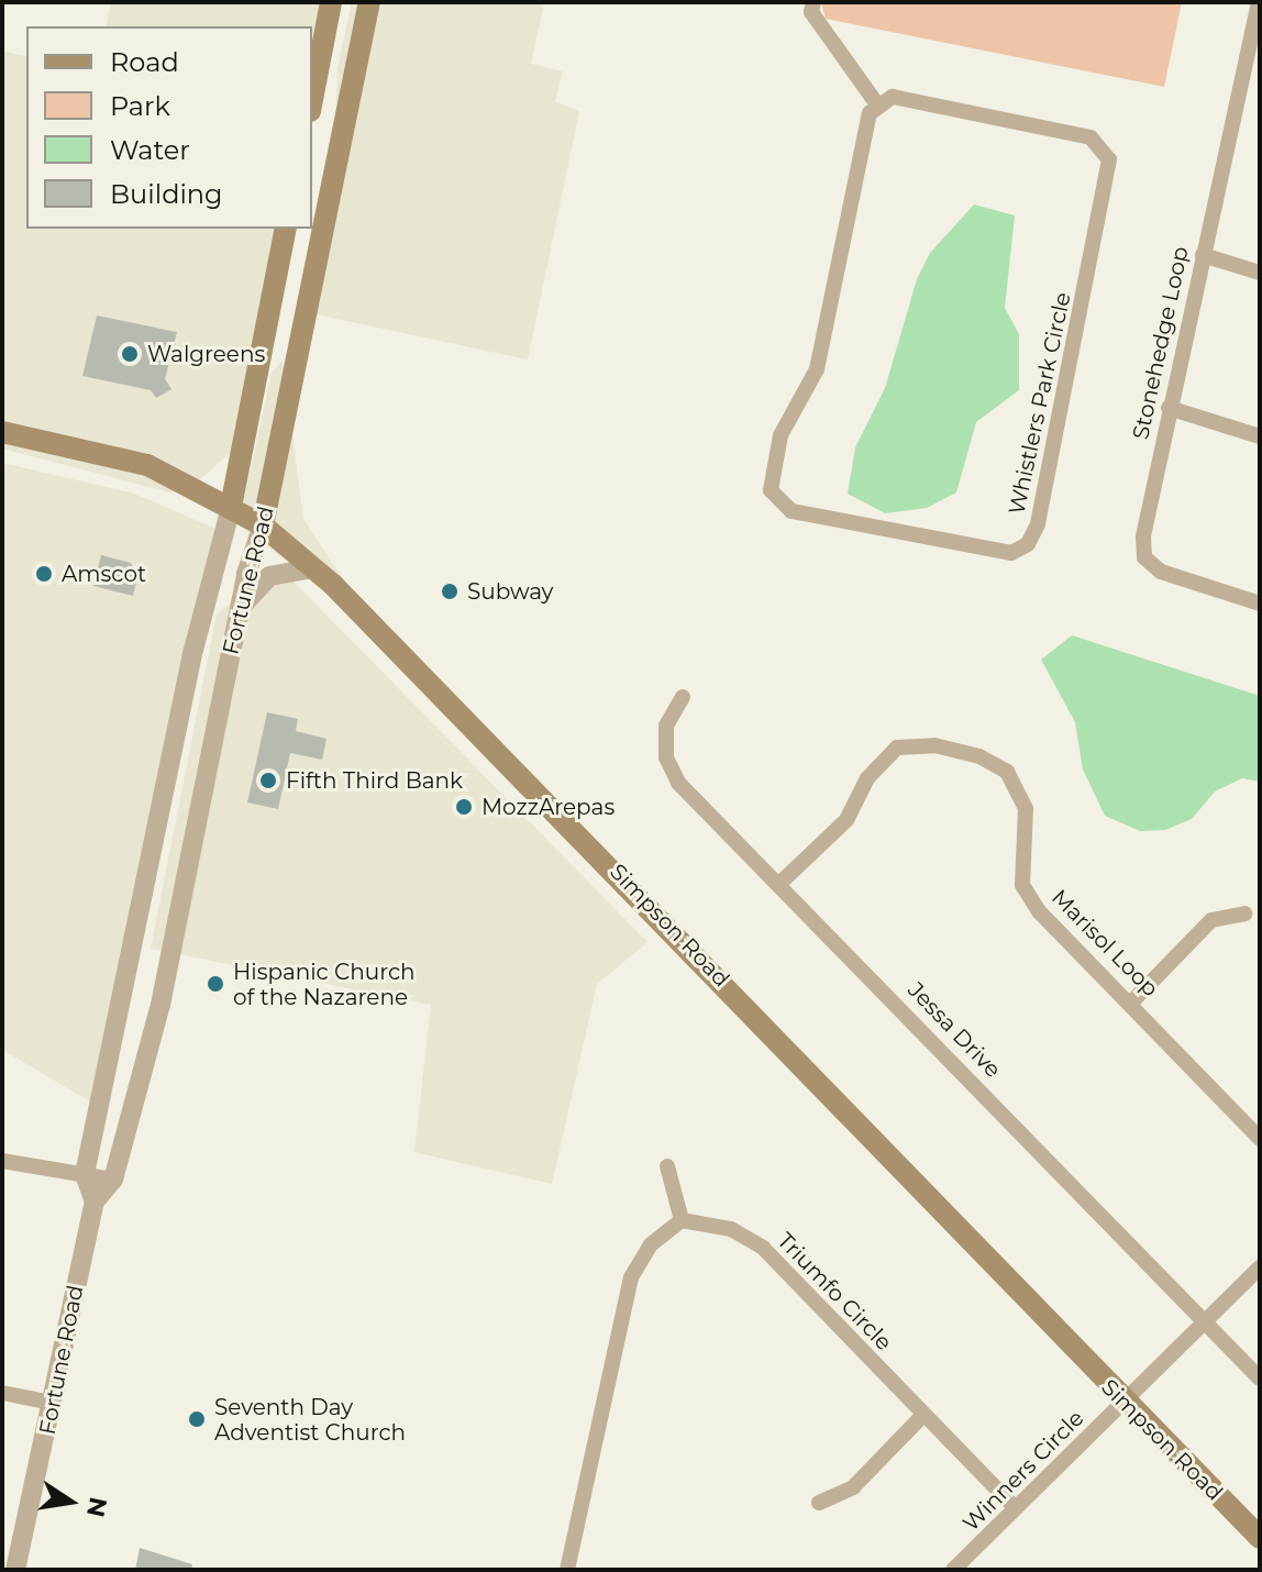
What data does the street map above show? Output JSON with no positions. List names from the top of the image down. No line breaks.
{"streets":{"main road":["Fortune Road","Simpson Road"],"street":["Stonehedge Loop","Whistlers Park Circle","Marisol Loop","Jessa Drive","Triumfo Circle","Winners Circle"]},"crossings":[["Fortune Road","Simpson Road"],["Simpson Road","Winners Circle"],["Marisol Loop","Jessa Drive"],["Triumfo Circle","Winners Circle"]],"places":["Walgreens","Amscot","Subway","Fifth Third Bank","MozzArepas","Hispanic Church of the Nazarene","Seventh Day Adventist Church"],"legend":["Road","Park","Water","Building"],"north":"right"}
